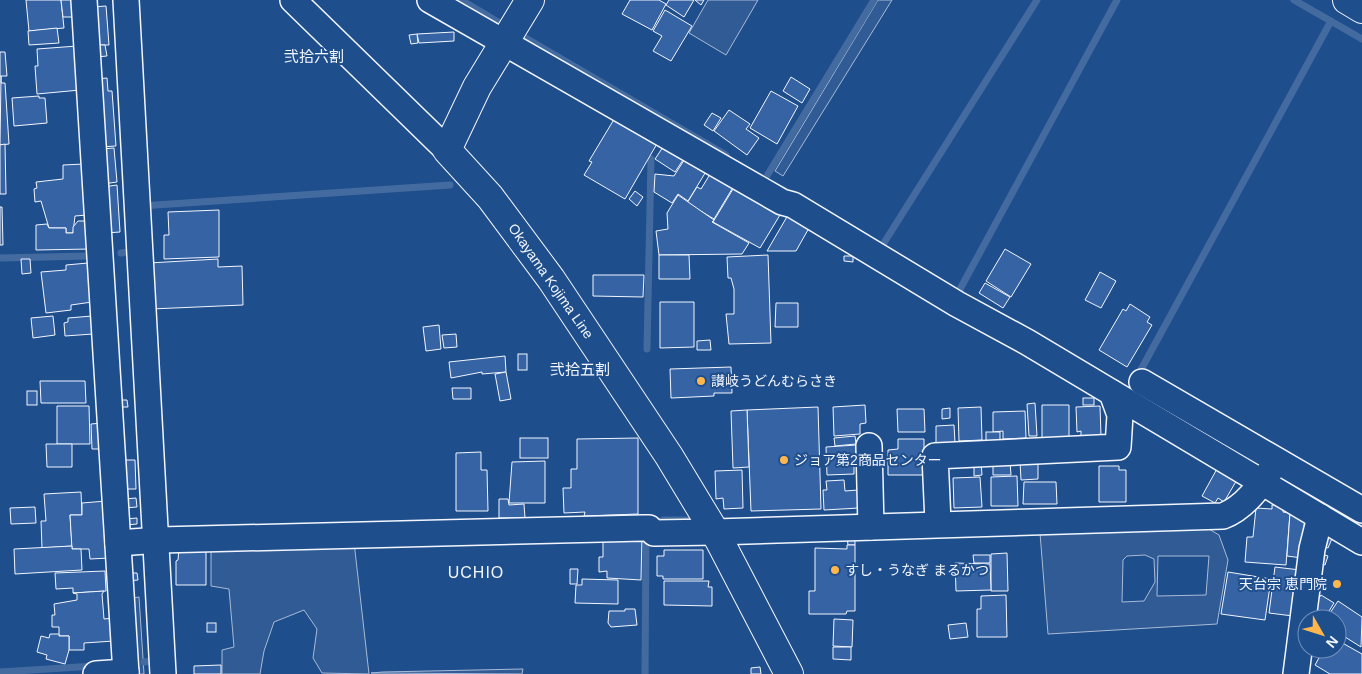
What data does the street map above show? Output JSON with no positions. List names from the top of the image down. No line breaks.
{"streets":{"main road":["Okayama Kojima Line"]},"districts":["弐拾六割","弐拾五割","UCHIO"],"places":["讃岐うどんむらさき","ジョア第2商品センター","すし・うなぎ まるかつ","天台宗 恵門院"],"north":"bottom right"}
